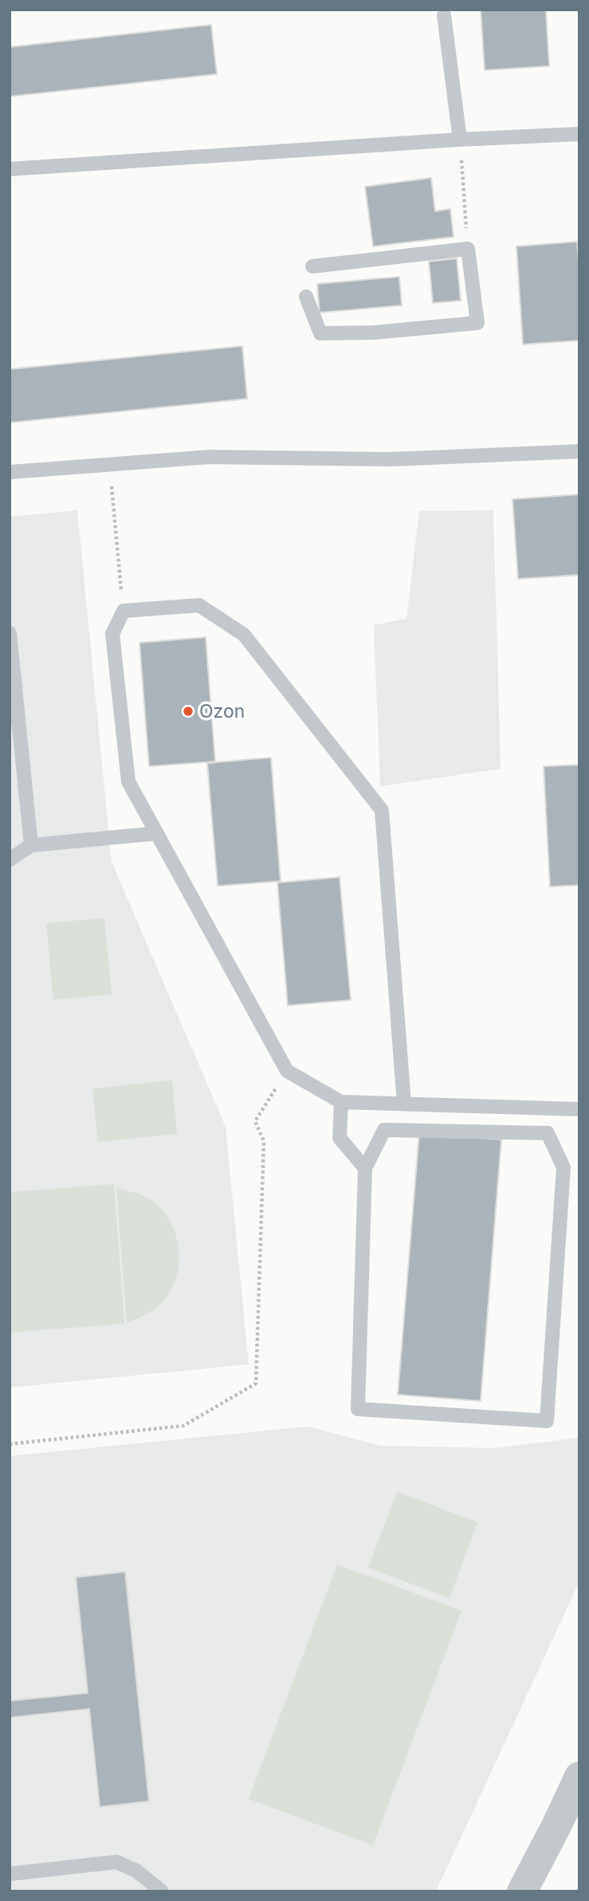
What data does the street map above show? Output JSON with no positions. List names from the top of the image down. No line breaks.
{"places":["Ozon"]}
